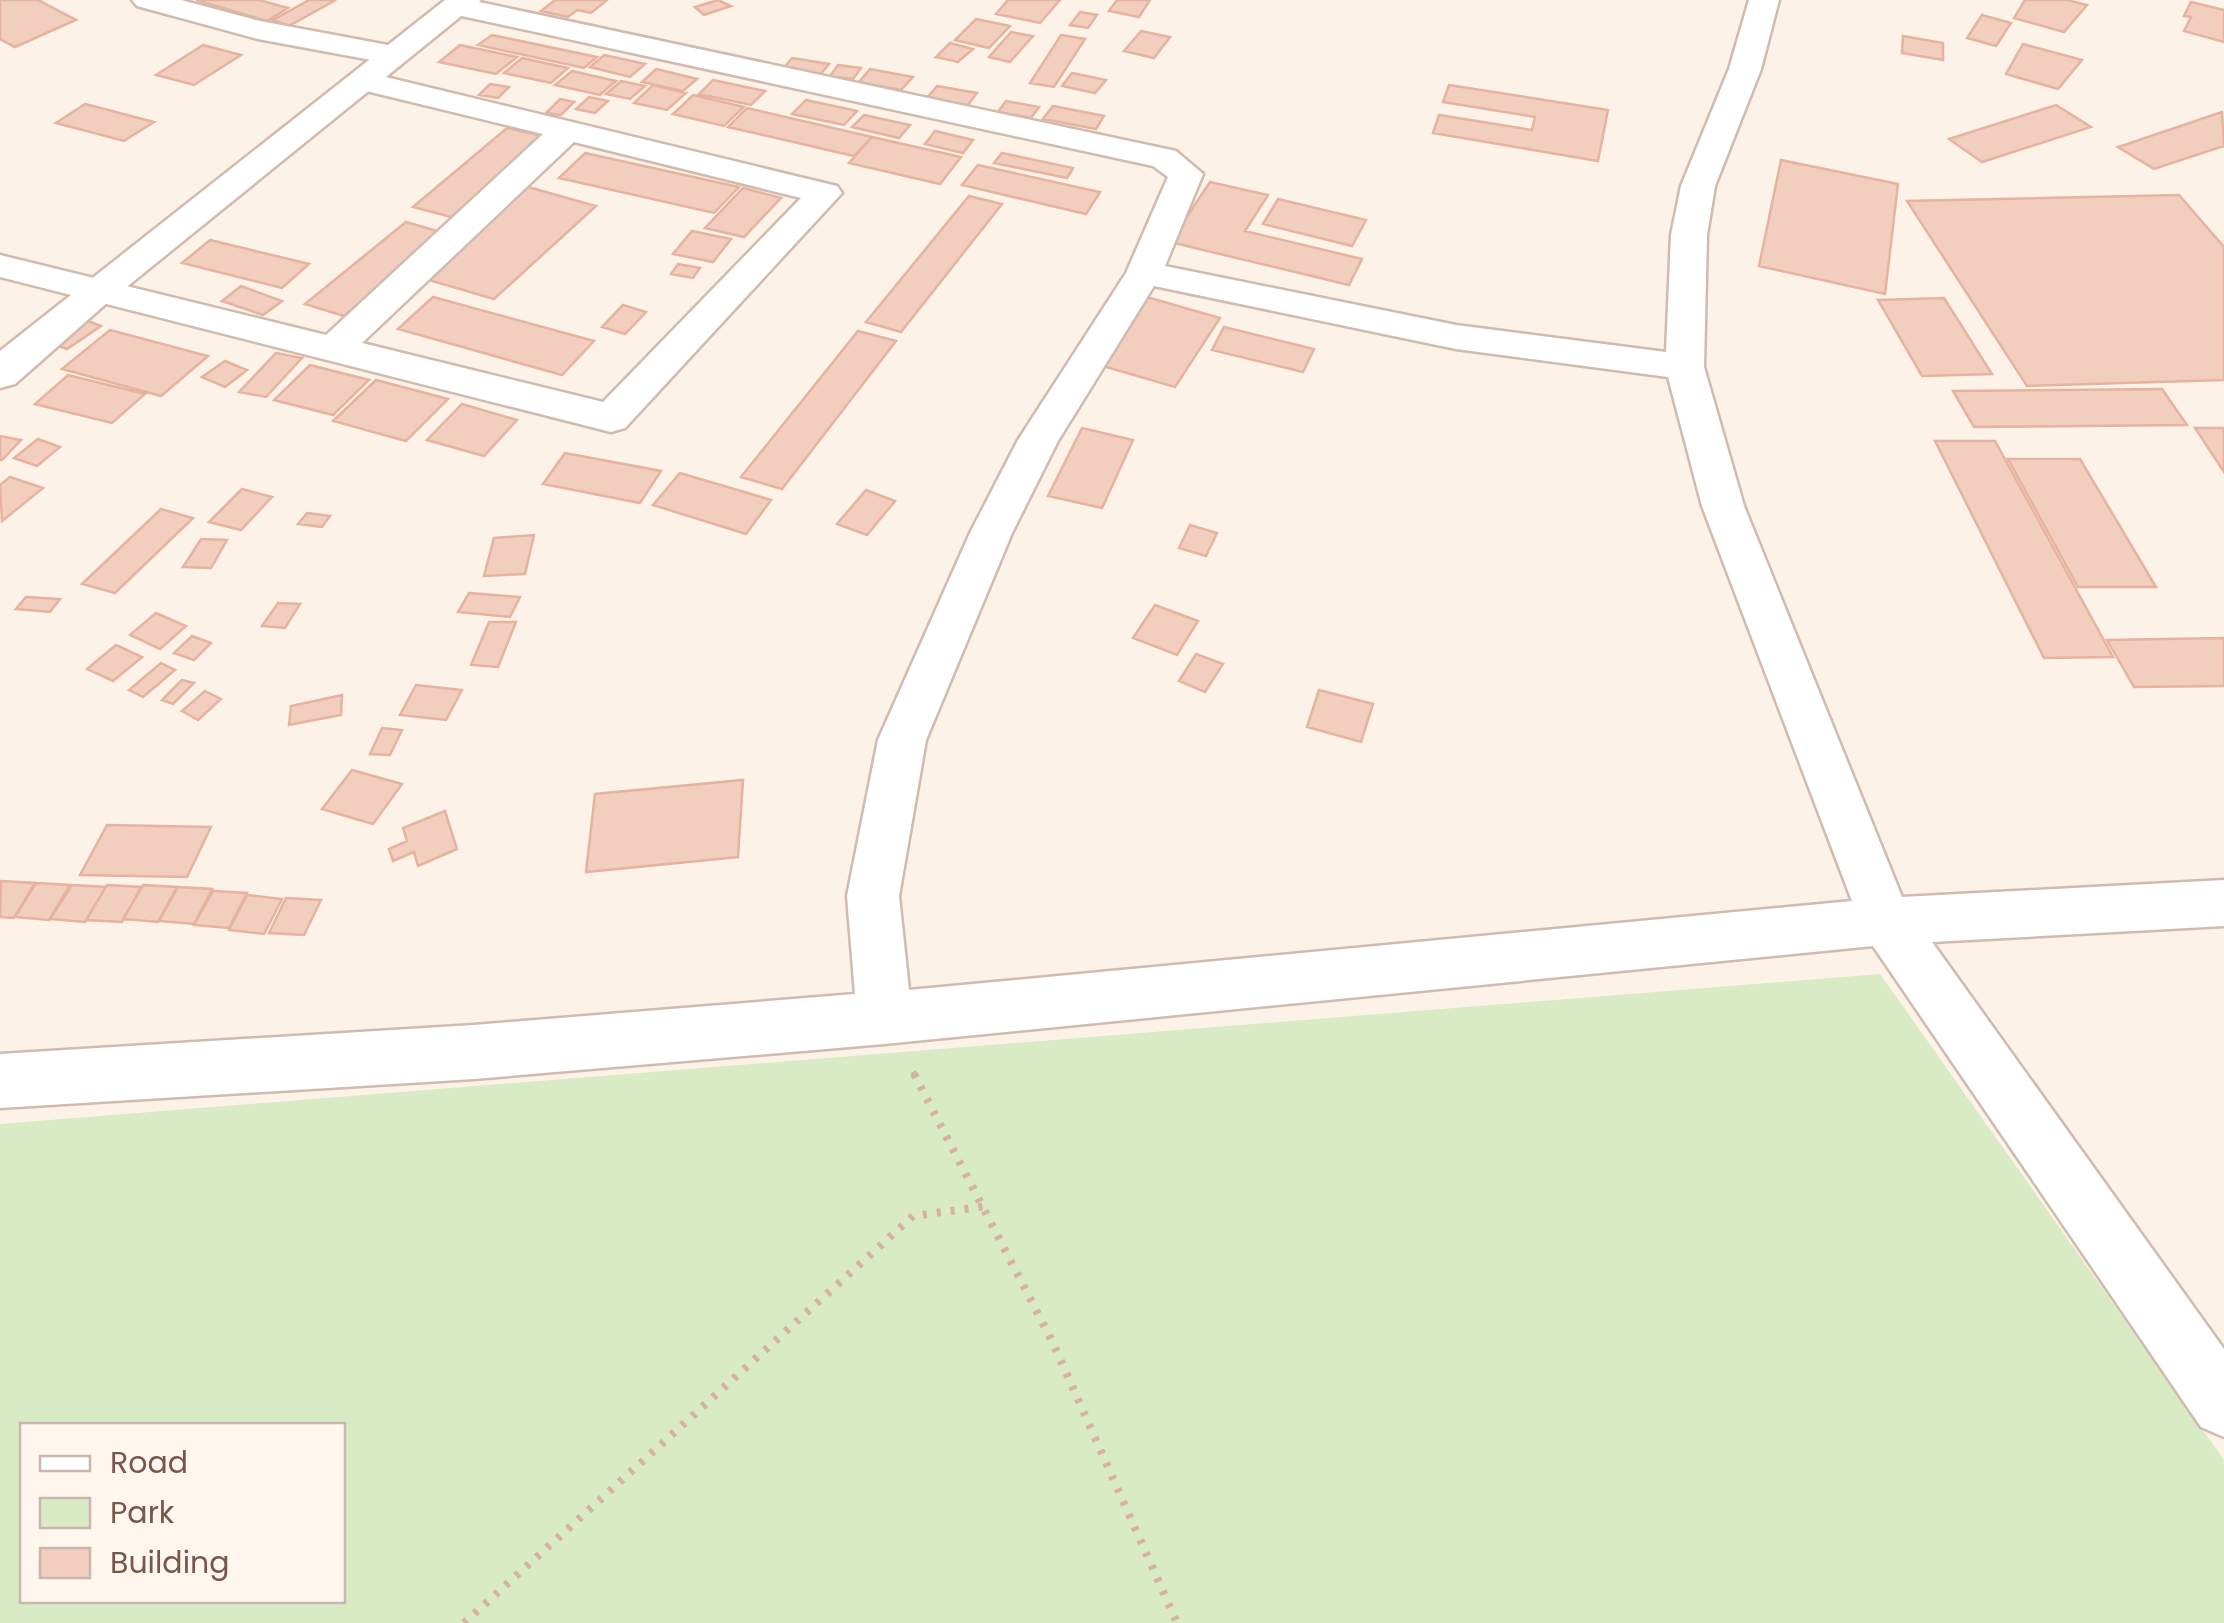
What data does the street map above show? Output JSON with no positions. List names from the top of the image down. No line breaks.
{"legend":["Road","Park","Building"]}
